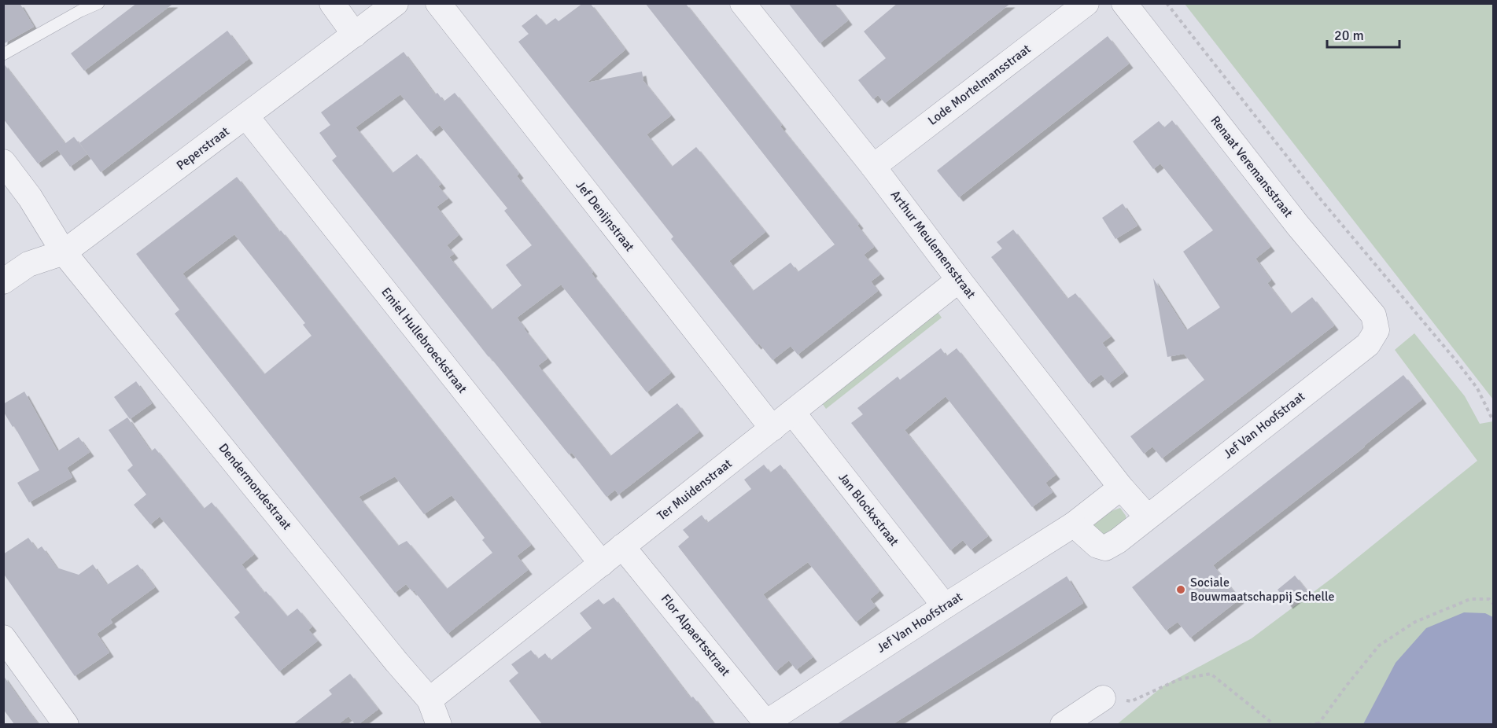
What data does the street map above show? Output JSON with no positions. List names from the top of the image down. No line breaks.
{"streets":{"street":["Lode Mortelmansstraat","Peperstraat","Renaat Veremansstraat","Jef Denijnstraat","Arthur Meulemensstraat","Emiel Hullebroeckstraat","Jef Van Hoofstraat","Dendermondestraat","Ter Muidenstraat","Jan Blockxstraat","Flor Alpaertsstraat"]},"crossings":[["Lode Mortelmansstraat","Arthur Meulemensstraat"],["Peperstraat","Emiel Hullebroeckstraat"],["Peperstraat","Dendermondestraat"],["Renaat Veremansstraat","Jef Van Hoofstraat"],["Jef Denijnstraat","Ter Muidenstraat"],["Arthur Meulemensstraat","Jef Van Hoofstraat"],["Arthur Meulemensstraat","Ter Muidenstraat"],["Emiel Hullebroeckstraat","Ter Muidenstraat"],["Jef Van Hoofstraat","Jan Blockxstraat"],["Jef Van Hoofstraat","Flor Alpaertsstraat"],["Dendermondestraat","Ter Muidenstraat"],["Ter Muidenstraat","Jan Blockxstraat"],["Ter Muidenstraat","Flor Alpaertsstraat"]],"places":["Sociale Bouwmaatschappij Schelle"],"scale_bar":"20 m"}
